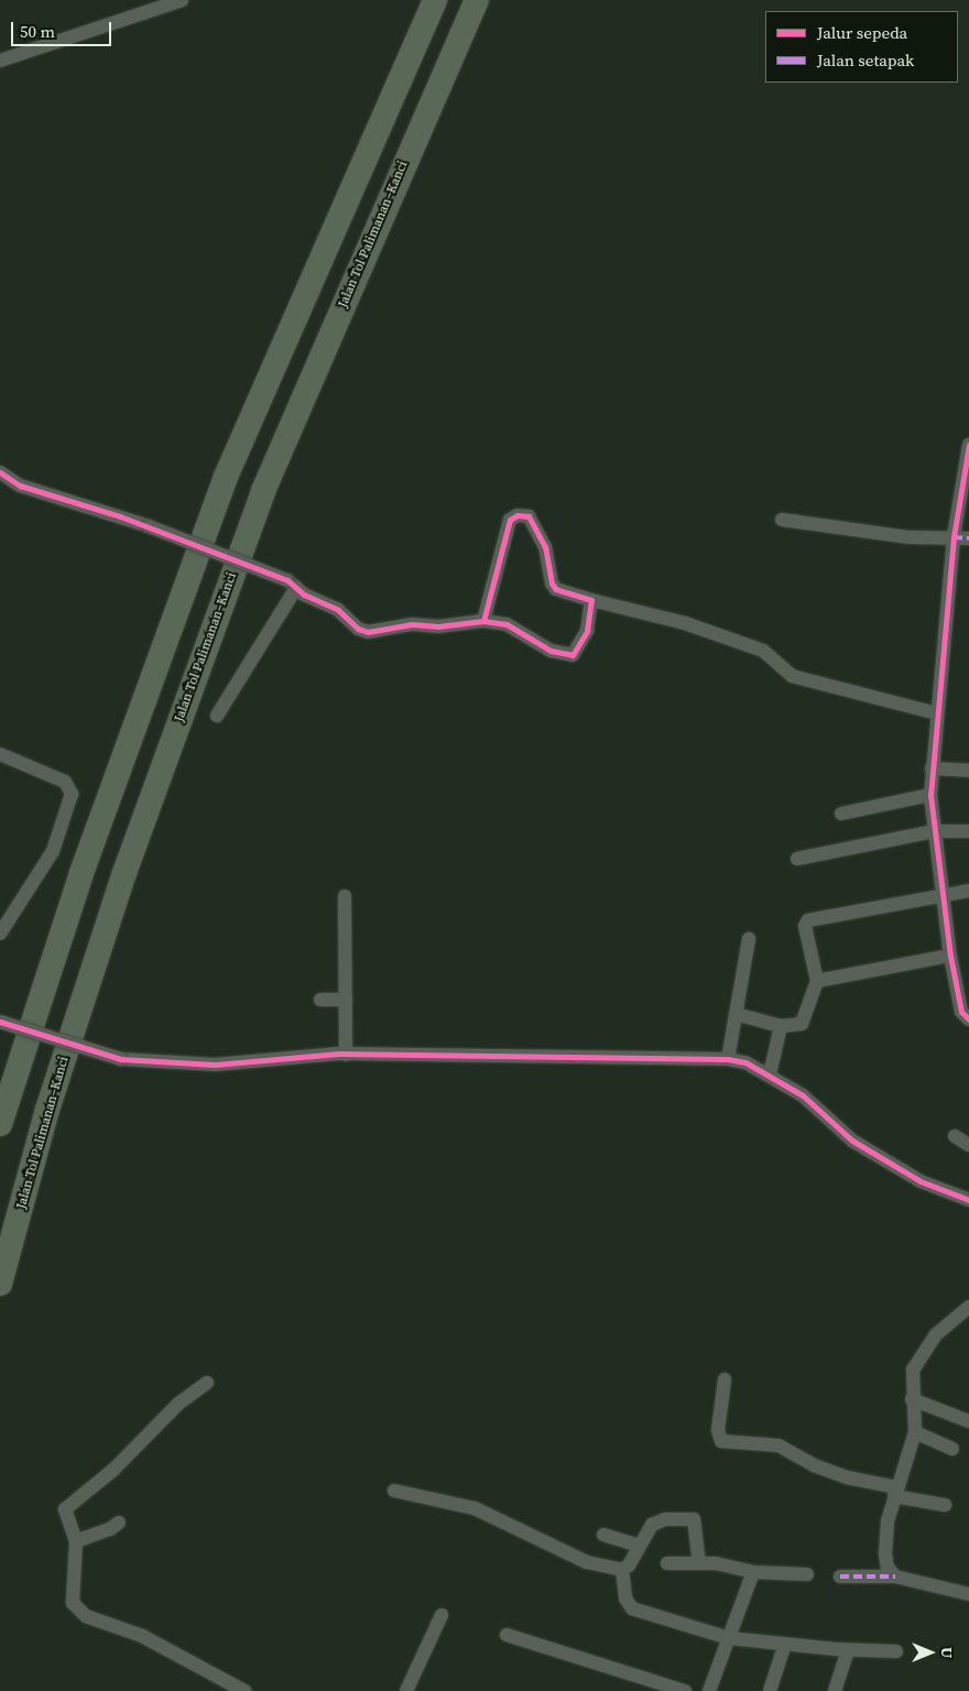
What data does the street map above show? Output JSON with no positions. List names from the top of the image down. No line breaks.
{"streets":{"highway":["Jalan Tol Palimanan–Kanci"]},"legend":["Jalur sepeda","Jalan setapak"],"scale_bar":"50 m","north":"right"}
